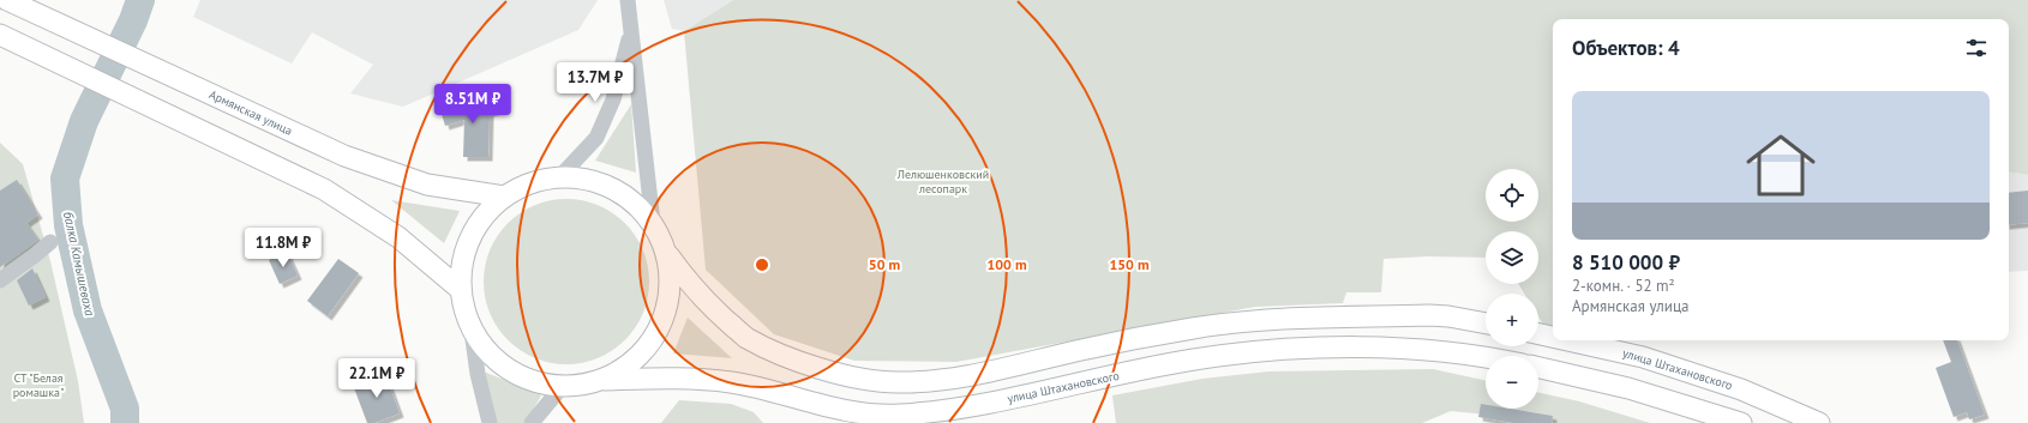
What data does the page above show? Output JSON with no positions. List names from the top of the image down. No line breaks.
{"streets":{"main road":["Армянская улица","улица Штахановского"]},"water":["балка Камышеваха"],"parks":["Лелюшенковский лесопарк","СТ \"Белая ромашка\""],"page":{"heading":"Объектов: 4","price":["13.7M ₽","8.51M ₽","11.8M ₽","22.1M ₽"],"list":[{"name":"8 510 000 ₽","note":"2-комн. · 52 m² · Армянская улица"}],"map_buttons":["+","−"]},"rings":["50 m","100 m","150 m"]}
